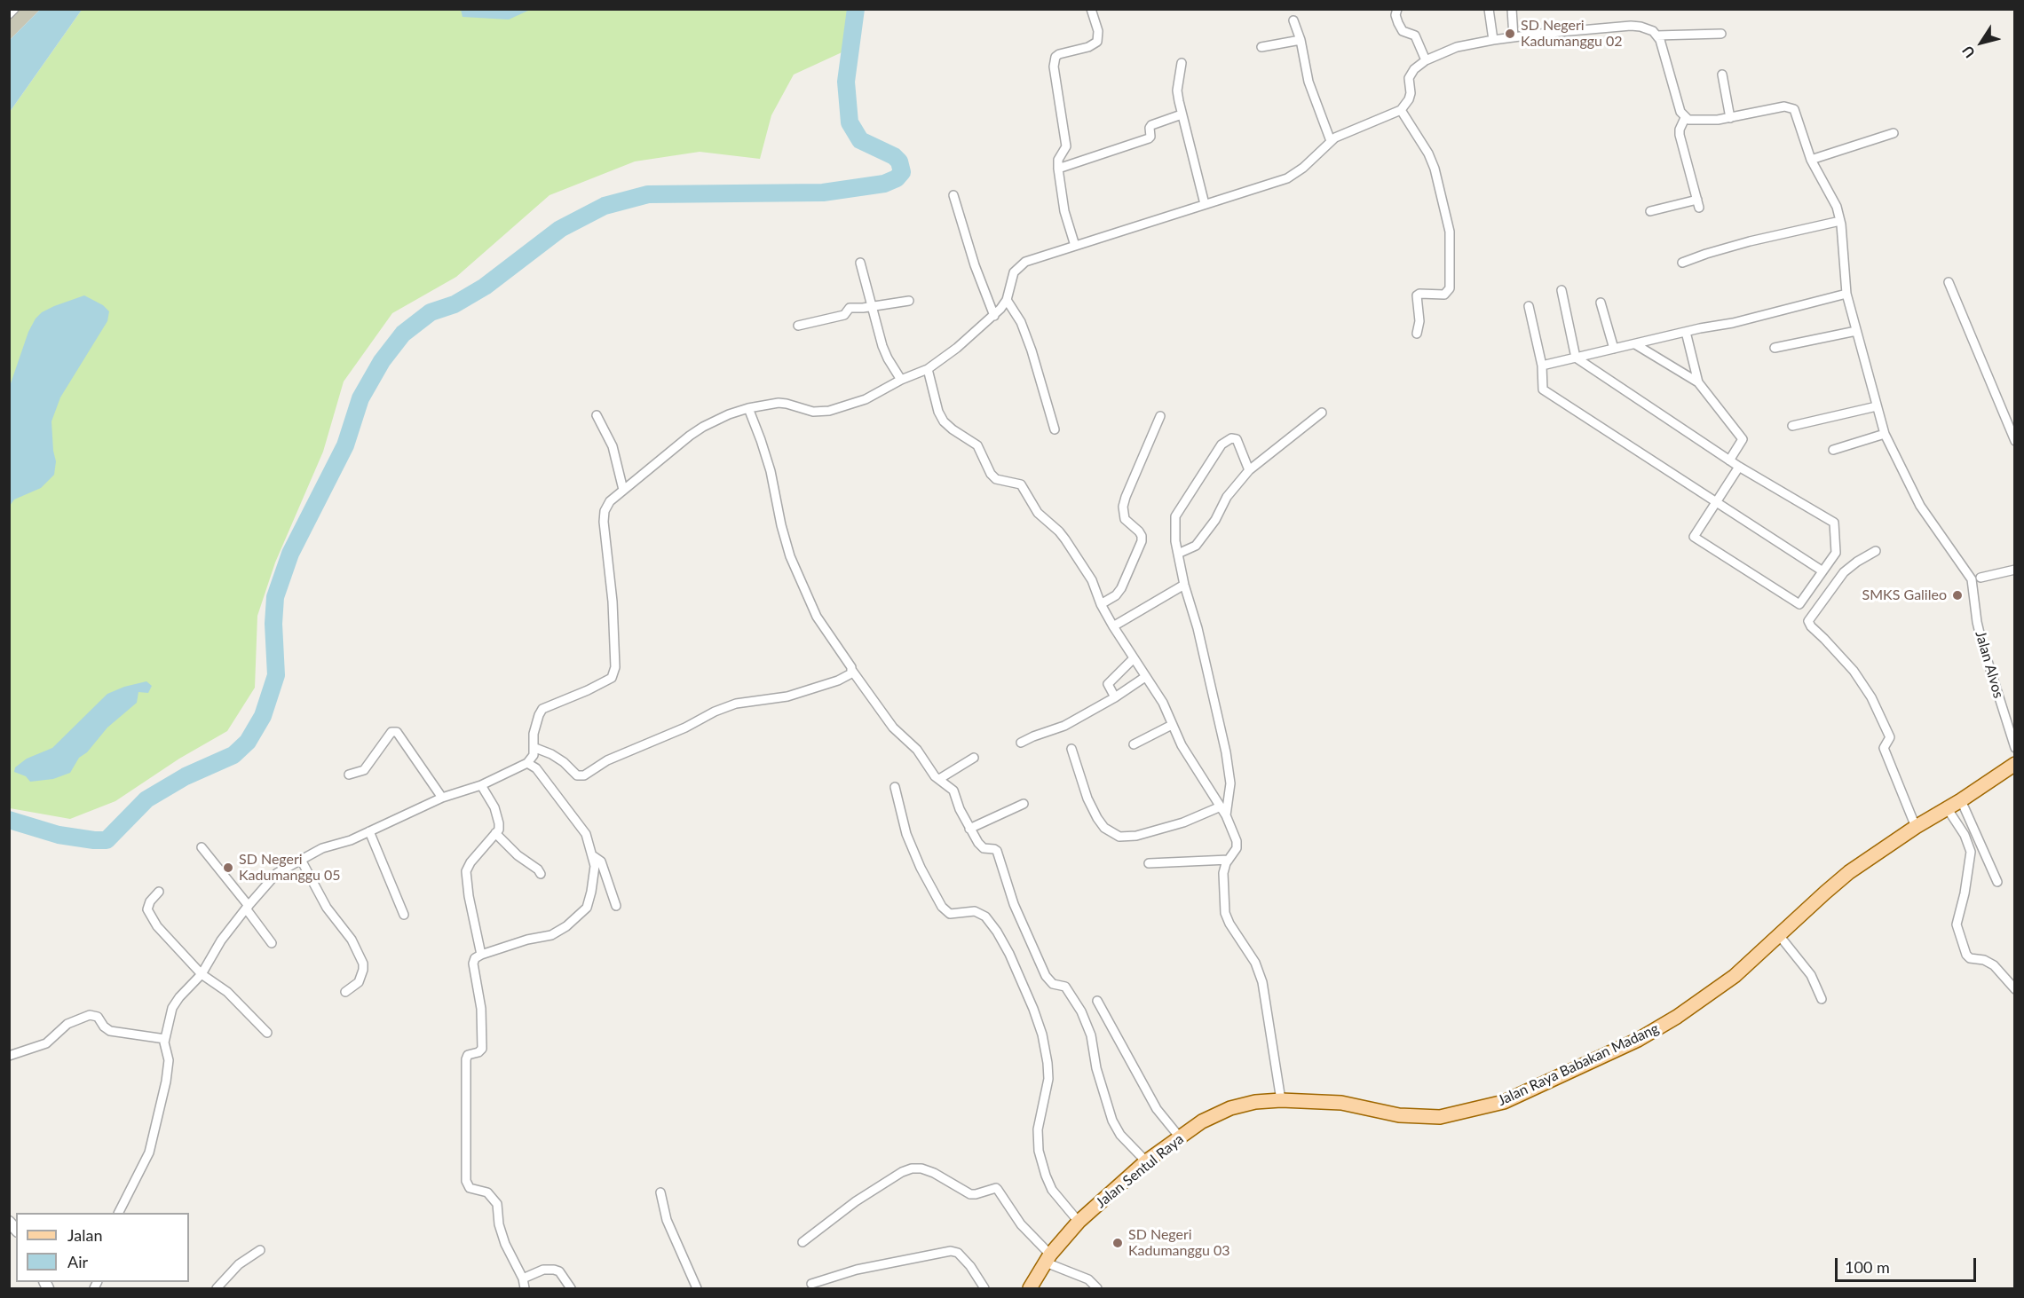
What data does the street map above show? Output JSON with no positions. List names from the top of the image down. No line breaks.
{"streets":{"main road":["Jalan Raya Babakan Madang","Jalan Sentul Raya"],"street":["Jalan Alvos"]},"crossings":[["Jalan Raya Babakan Madang","Jalan Sentul Raya"]],"places":["SD Negeri Kadumanggu 02","SMKS Galileo","SD Negeri Kadumanggu 05","SD Negeri Kadumanggu 03"],"legend":["Jalan","Air"],"scale_bar":"100 m","north":"bottom left"}
